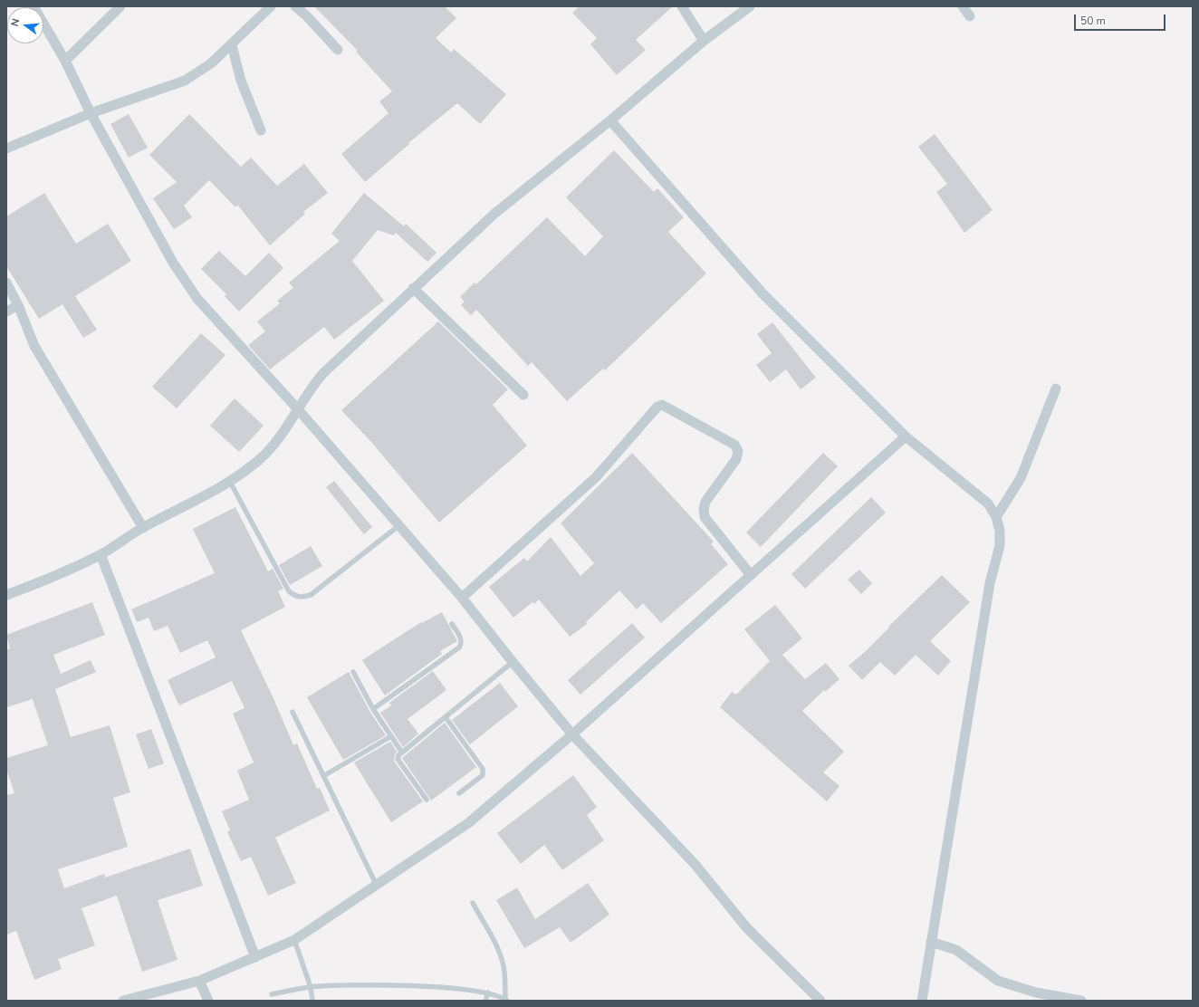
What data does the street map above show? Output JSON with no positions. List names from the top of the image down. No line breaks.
{"scale_bar":"50 m","north":"left"}
